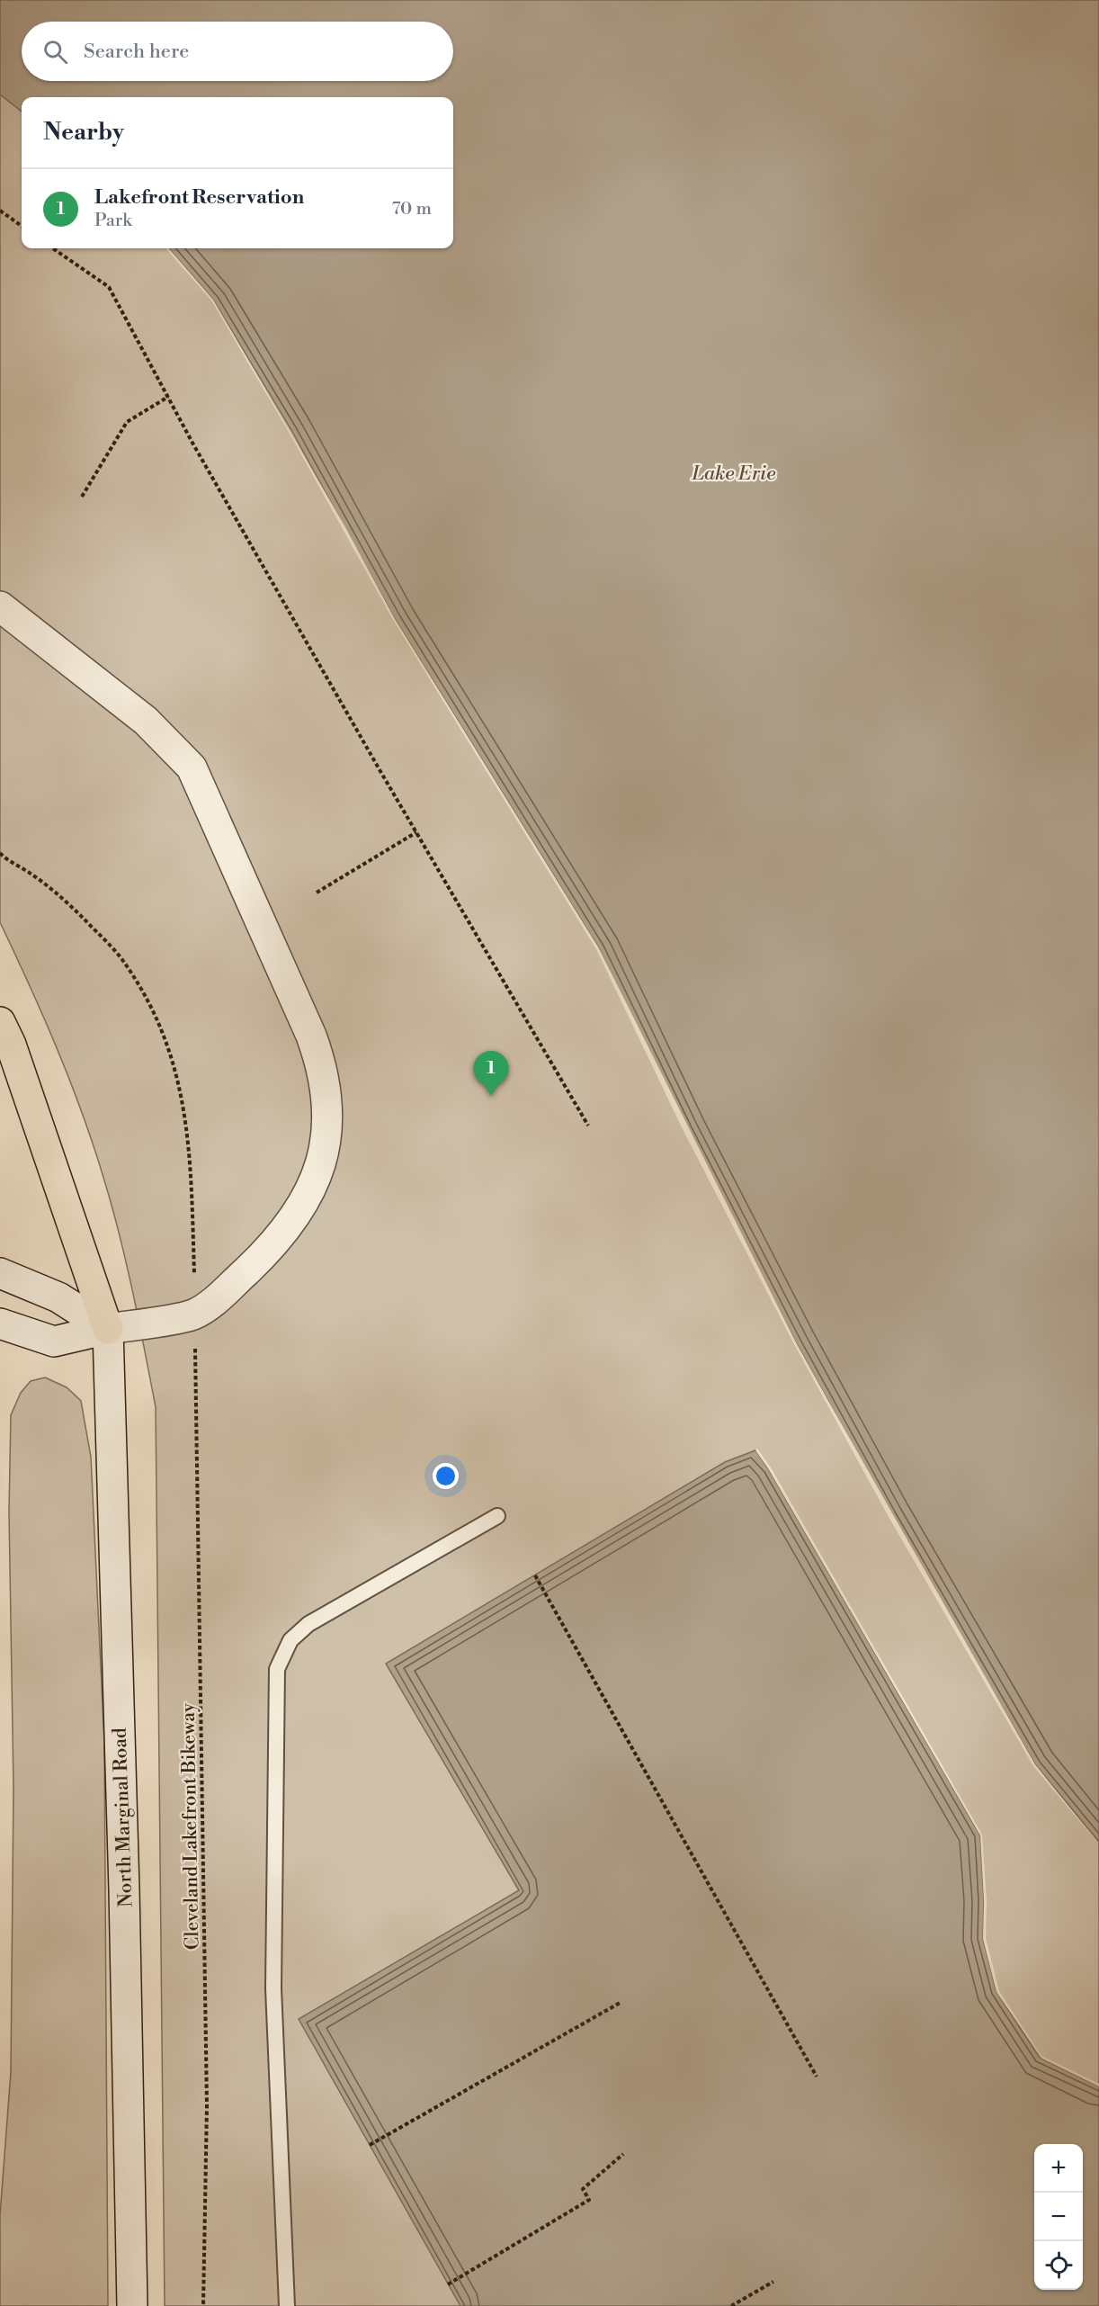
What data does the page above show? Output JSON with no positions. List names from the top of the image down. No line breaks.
{"streets":{"main road":["North Marginal Road"],"path":["Cleveland Lakefront Bikeway"]},"water":["Lake Erie"],"page":{"search":"Search here","heading":"Nearby","list":[{"mark":"1","name":"Lakefront Reservation","note":"Park","value":"70 m"}],"pins":"1","map_buttons":["+","−"]}}
